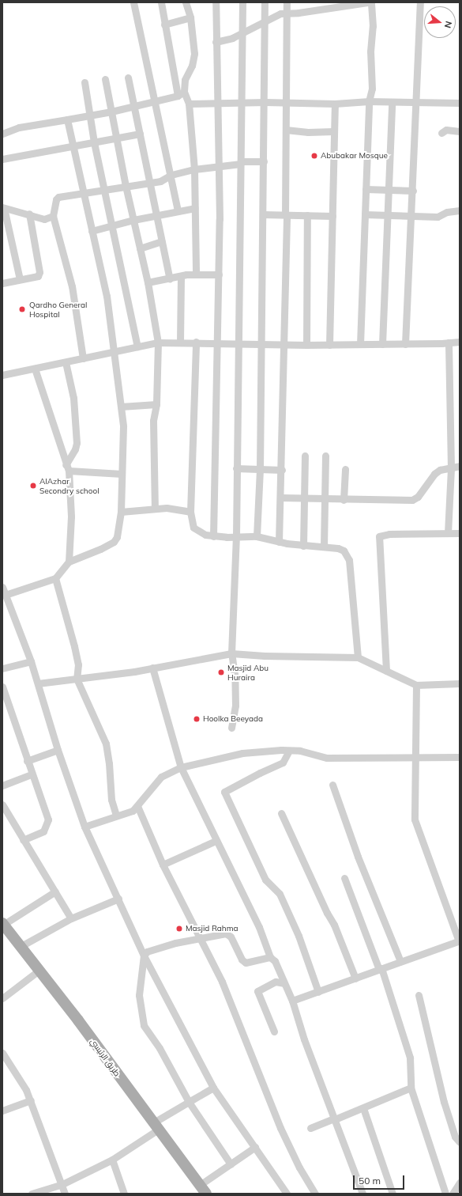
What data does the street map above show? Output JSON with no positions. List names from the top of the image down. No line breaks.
{"streets":{"main road":["طريق الرئيسي"]},"places":["Abubakar Mosque","Qardho General Hospital","AlAzhar Secondry school","Masjid Abu Huraira","Hoolka Beeyada","Masjid Rahma"],"scale_bar":"50 m","north":"right"}
